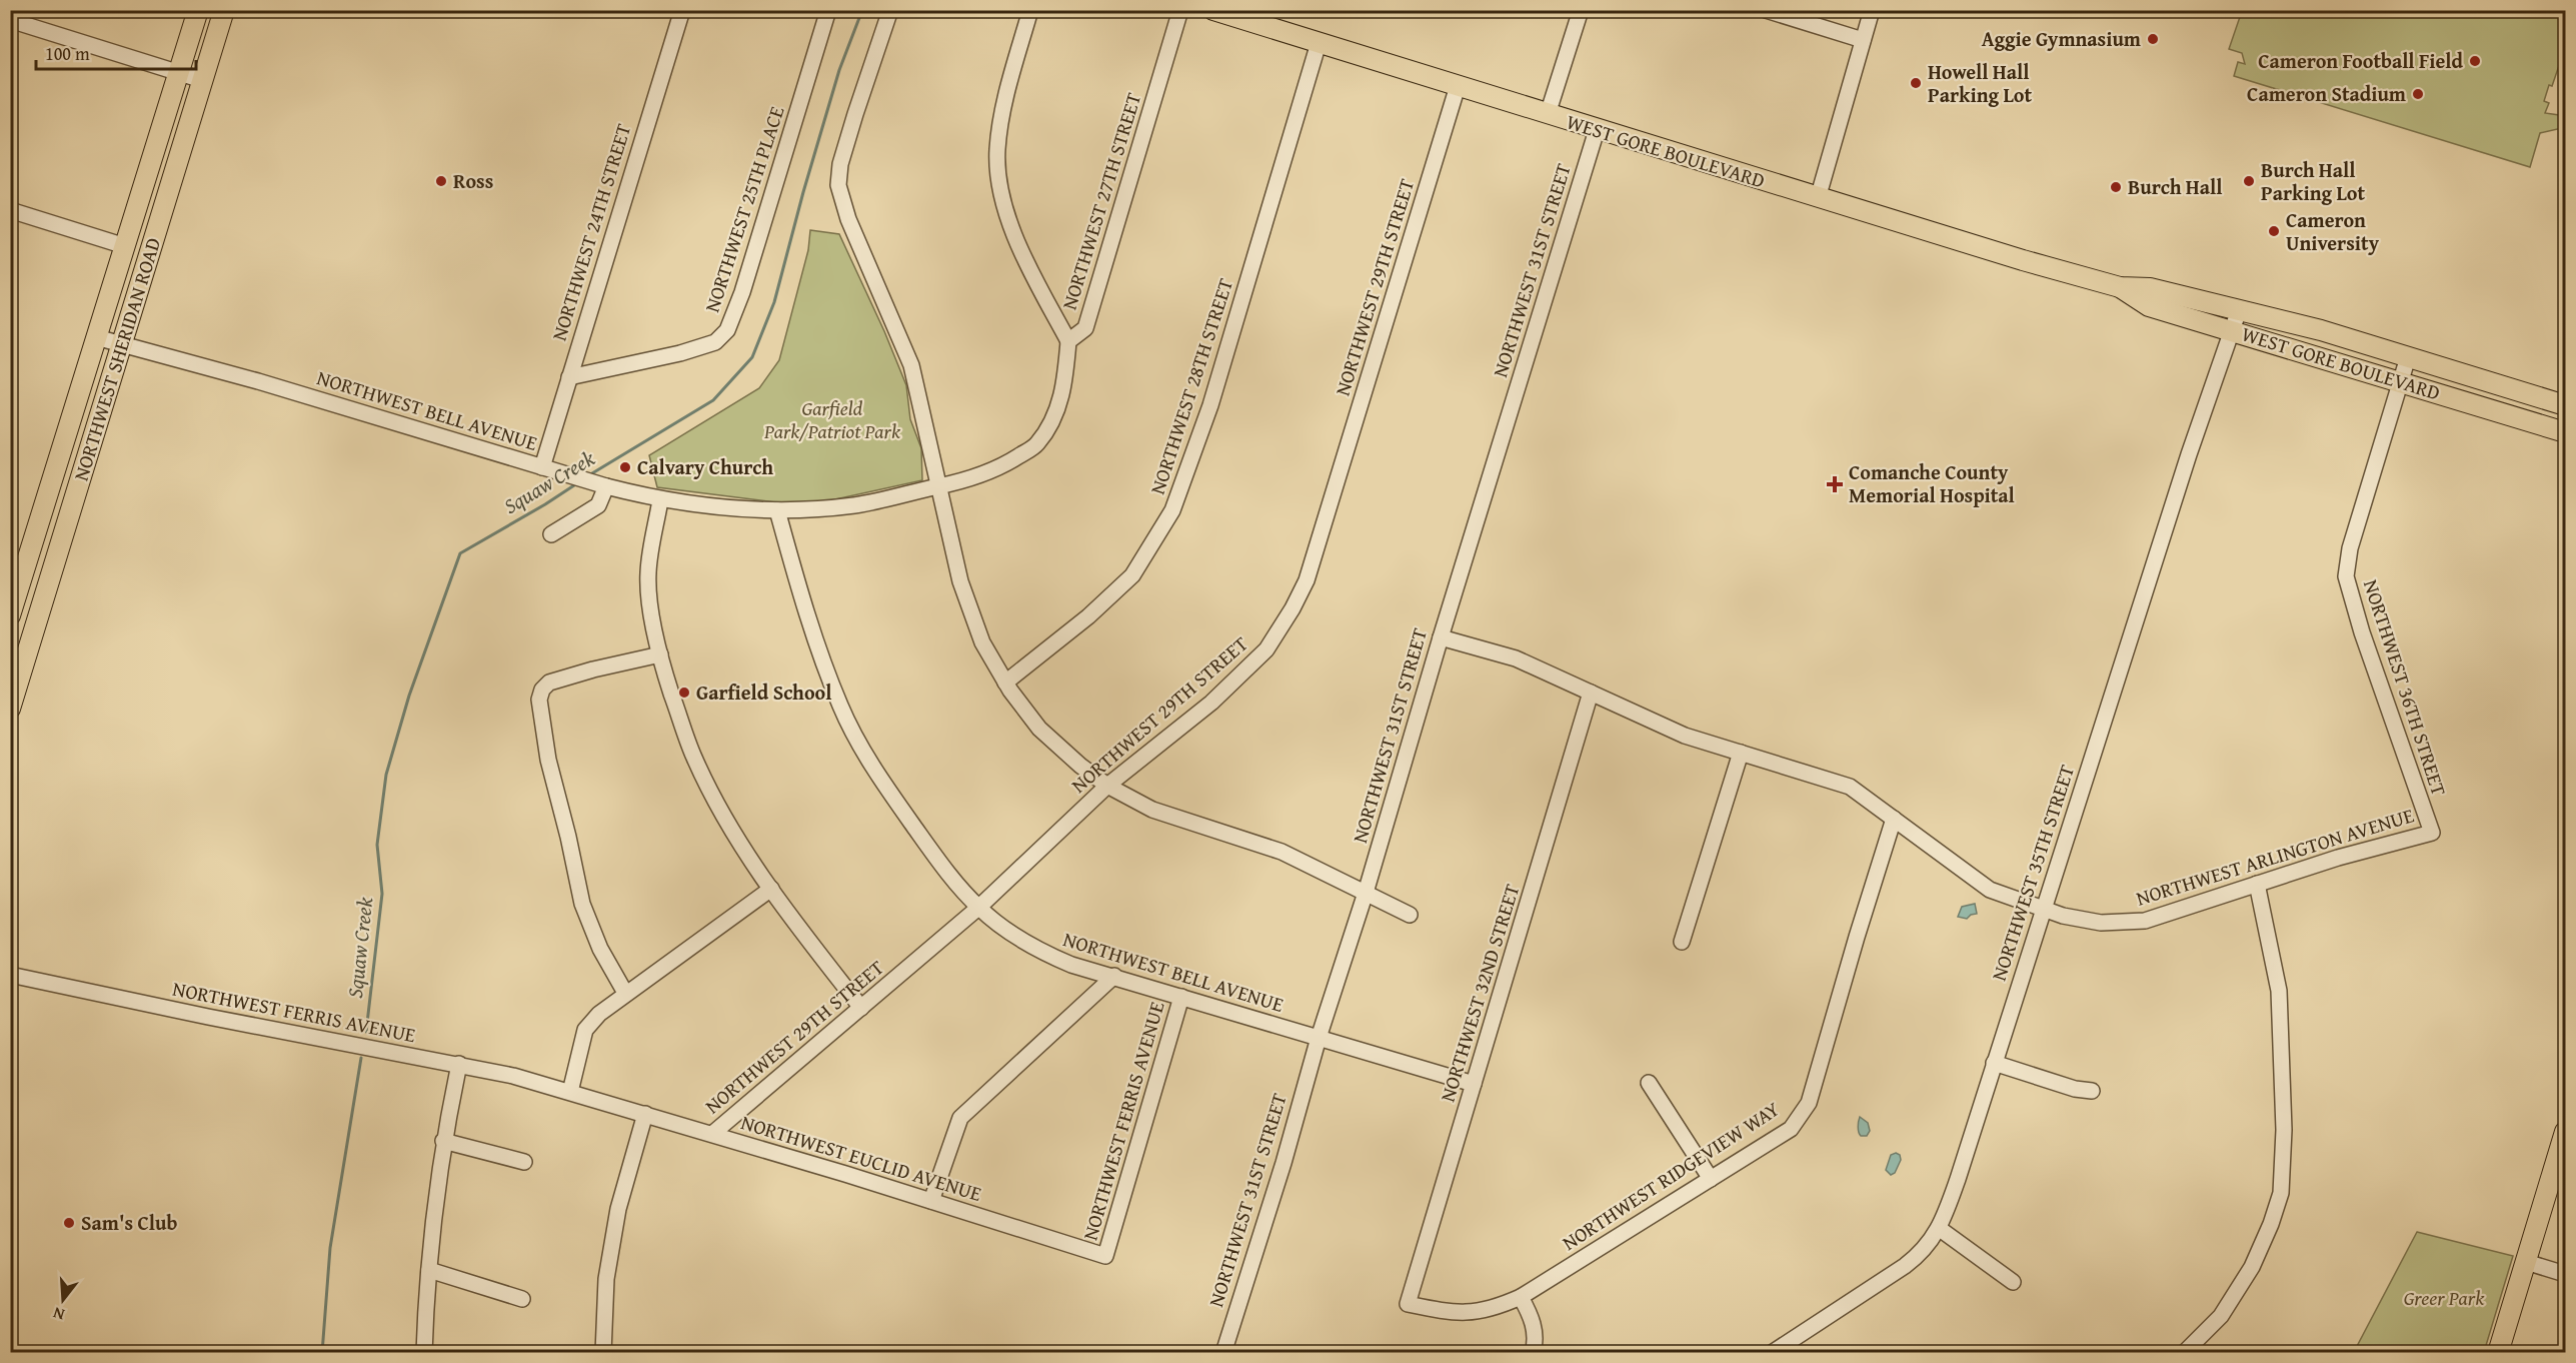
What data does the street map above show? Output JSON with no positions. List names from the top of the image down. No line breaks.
{"streets":{"main road":["WEST GORE BOULEVARD","NORTHWEST SHERIDAN ROAD"],"street":["NORTHWEST 27TH STREET","NORTHWEST 25TH PLACE","NORTHWEST 24TH STREET","NORTHWEST 31ST STREET","NORTHWEST 29TH STREET","NORTHWEST 28TH STREET","NORTHWEST BELL AVENUE","NORTHWEST 36TH STREET","NORTHWEST ARLINGTON AVENUE","NORTHWEST 35TH STREET","NORTHWEST 32ND STREET","NORTHWEST FERRIS AVENUE","NORTHWEST EUCLID AVENUE","NORTHWEST RIDGEVIEW WAY"]},"crossings":[["WEST GORE BOULEVARD","NORTHWEST 31ST STREET"],["WEST GORE BOULEVARD","NORTHWEST 29TH STREET"],["WEST GORE BOULEVARD","NORTHWEST 28TH STREET"],["WEST GORE BOULEVARD","NORTHWEST 36TH STREET"],["WEST GORE BOULEVARD","NORTHWEST 35TH STREET"],["NORTHWEST 25TH PLACE","NORTHWEST 24TH STREET"],["NORTHWEST 24TH STREET","NORTHWEST BELL AVENUE"],["NORTHWEST 31ST STREET","NORTHWEST BELL AVENUE"],["NORTHWEST 31ST STREET","NORTHWEST ARLINGTON AVENUE"],["NORTHWEST 29TH STREET","NORTHWEST BELL AVENUE"],["NORTHWEST 29TH STREET","NORTHWEST EUCLID AVENUE"],["NORTHWEST SHERIDAN ROAD","NORTHWEST BELL AVENUE"],["NORTHWEST BELL AVENUE","NORTHWEST 32ND STREET"],["NORTHWEST BELL AVENUE","NORTHWEST FERRIS AVENUE"],["NORTHWEST 36TH STREET","NORTHWEST ARLINGTON AVENUE"],["NORTHWEST ARLINGTON AVENUE","NORTHWEST 35TH STREET"],["NORTHWEST ARLINGTON AVENUE","NORTHWEST 32ND STREET"],["NORTHWEST ARLINGTON AVENUE","NORTHWEST RIDGEVIEW WAY"],["NORTHWEST 32ND STREET","NORTHWEST RIDGEVIEW WAY"],["NORTHWEST FERRIS AVENUE","NORTHWEST EUCLID AVENUE"]],"water":["Squaw Creek"],"parks":["Garfield Park/Patriot Park","Greer Park"],"places":{"other":["Aggie Gymnasium","Cameron Football Field","Howell Hall Parking Lot","Cameron Stadium","Ross","Burch Hall Parking Lot","Burch Hall","Cameron University","Calvary Church","Garfield School","Sam's Club"],"health":["Comanche County Memorial Hospital"]},"scale_bar":"100 m","north":"bottom"}
